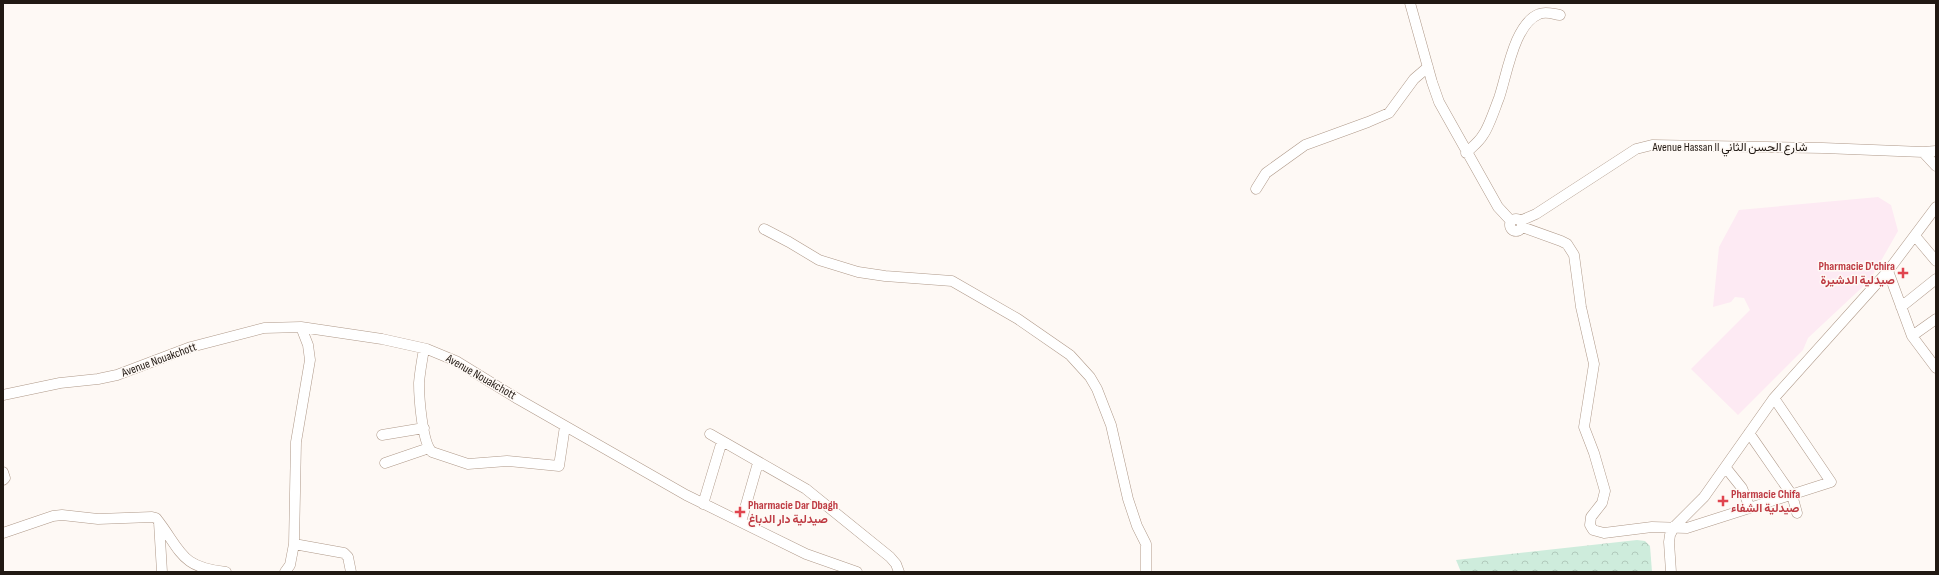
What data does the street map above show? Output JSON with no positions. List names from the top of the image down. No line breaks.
{"streets":{"street":["Avenue Hassan II شارع الحسن الثاني","Avenue Nouakchott"]},"places":{"health":["Pharmacie D'chira صيدلية الدشيرة","Pharmacie Chifa صيدلية الشفاء","Pharmacie Dar Dbagh صيدلية دار الدباغ"]}}
